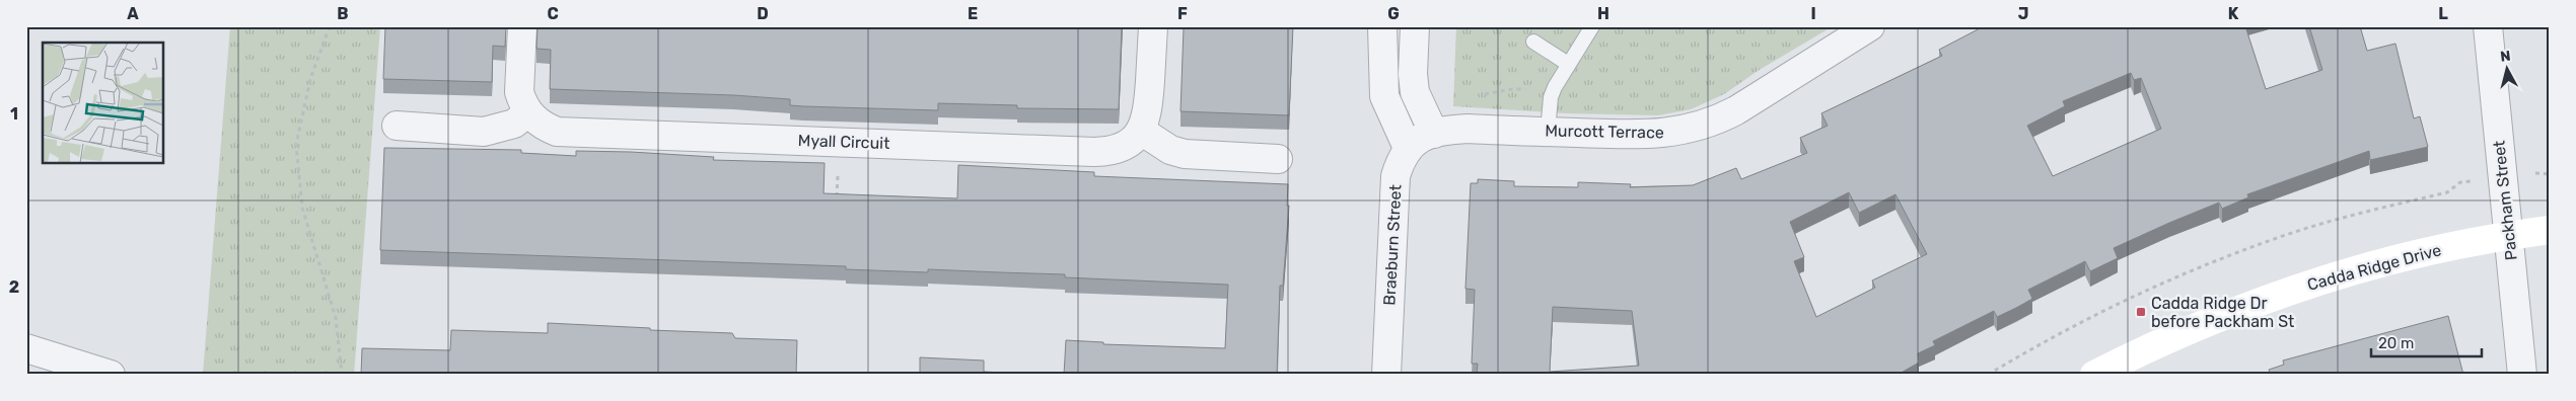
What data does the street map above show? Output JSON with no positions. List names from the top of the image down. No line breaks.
{"streets":{"street":["Murcott Terrace","Myall Circuit","Packham Street","Braeburn Street","Cadda Ridge Drive"]},"crossings":[["Packham Street","Cadda Ridge Drive"]],"places":{"transit":["Cadda Ridge Dr before Packham St"]},"scale_bar":"20 m","north":"top","grid":{"columns":["A","B","C","D","E","F","G","H","I","J","K","L"],"rows":["1","2"]}}
